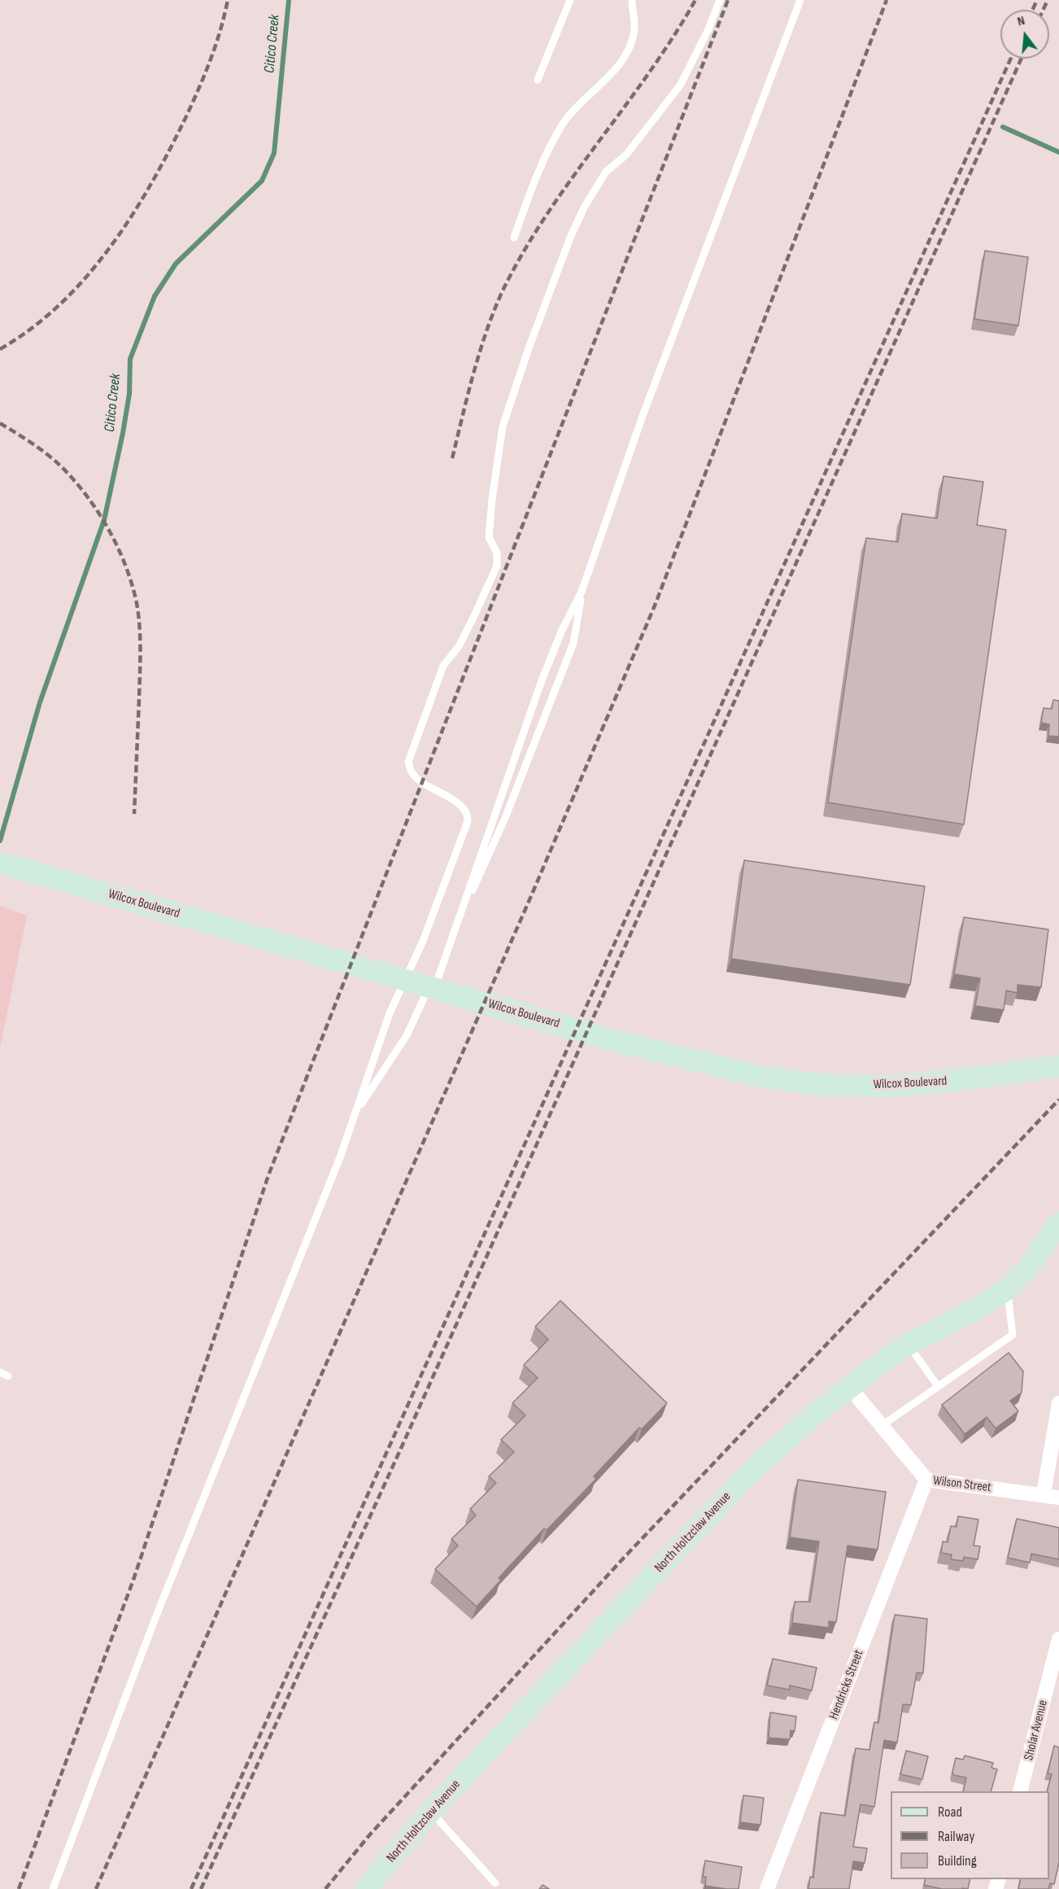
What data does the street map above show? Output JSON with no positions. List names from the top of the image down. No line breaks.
{"streets":{"main road":["Wilcox Boulevard","North Holtzclaw Avenue"],"street":["Wilson Street","Hendricks Street","Sholar Avenue"]},"crossings":[["Wilson Street","North Holtzclaw Avenue"],["Wilson Street","Hendricks Street"]],"water":["Citico Creek"],"legend":["Road","Railway","Building"],"north":"top"}
